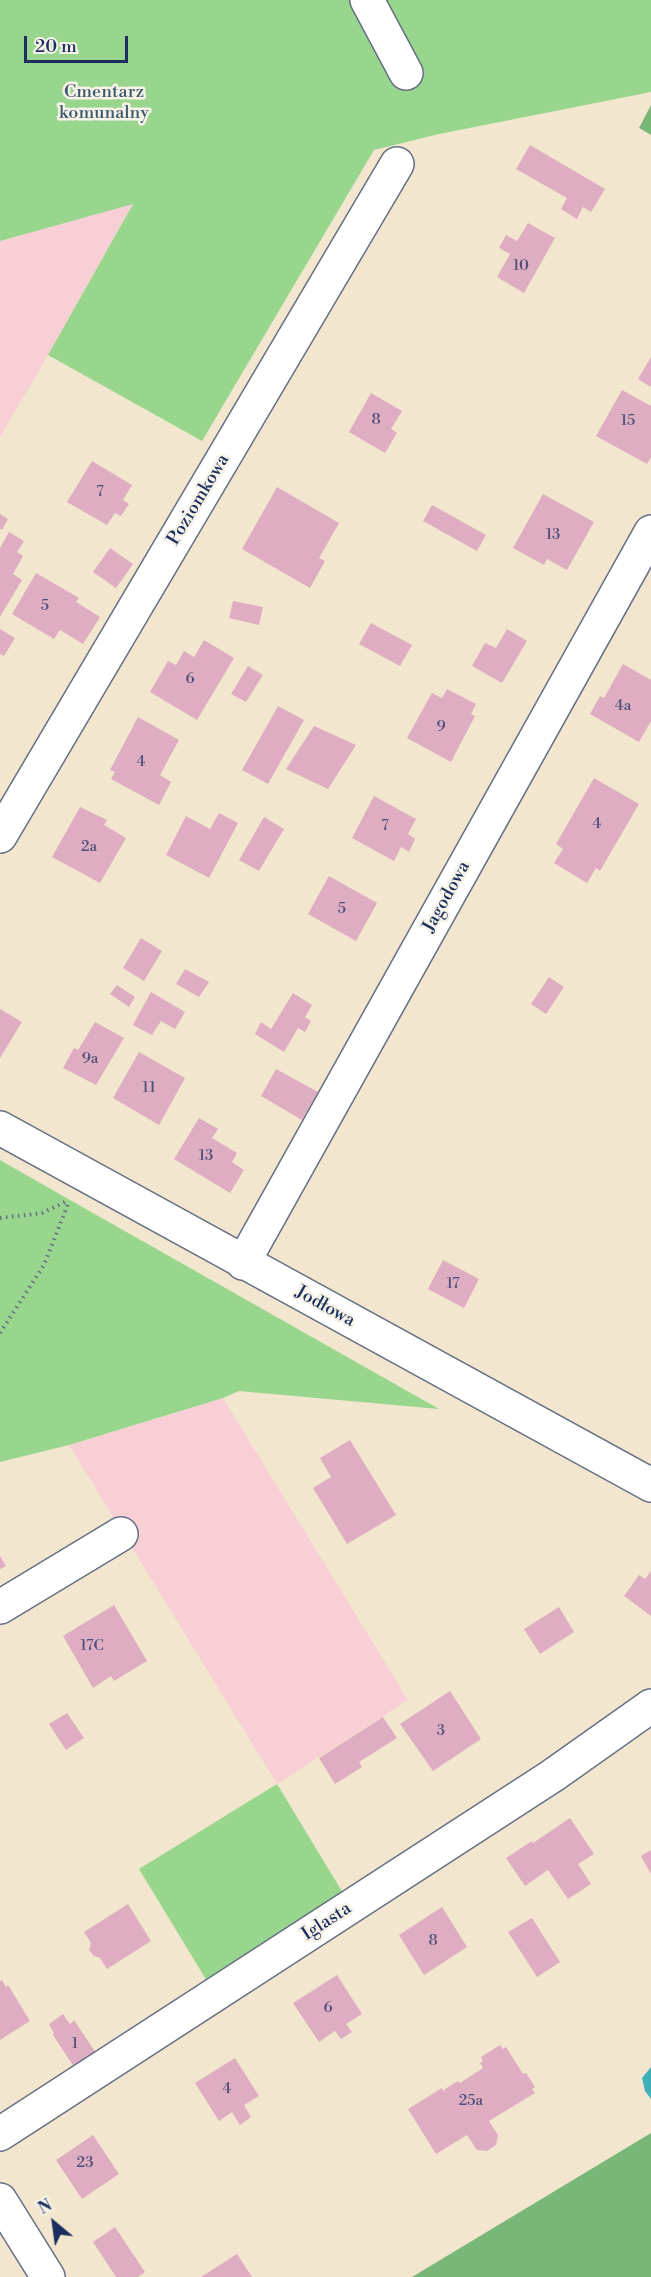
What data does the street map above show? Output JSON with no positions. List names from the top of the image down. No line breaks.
{"streets":{"street":["Poziomkowa","Jagodowa","Jodłowa","Iglasta"]},"crossings":[["Jagodowa","Jodłowa"]],"parks":["Cmentarz komunalny"],"house_numbers":["10","8","15","7","13","5","6","4a","9","4","4","7","2a","5","9a","11","13","17","17C","3","8","6","1","4","25a","23"],"scale_bar":"20 m","north":"top left"}
